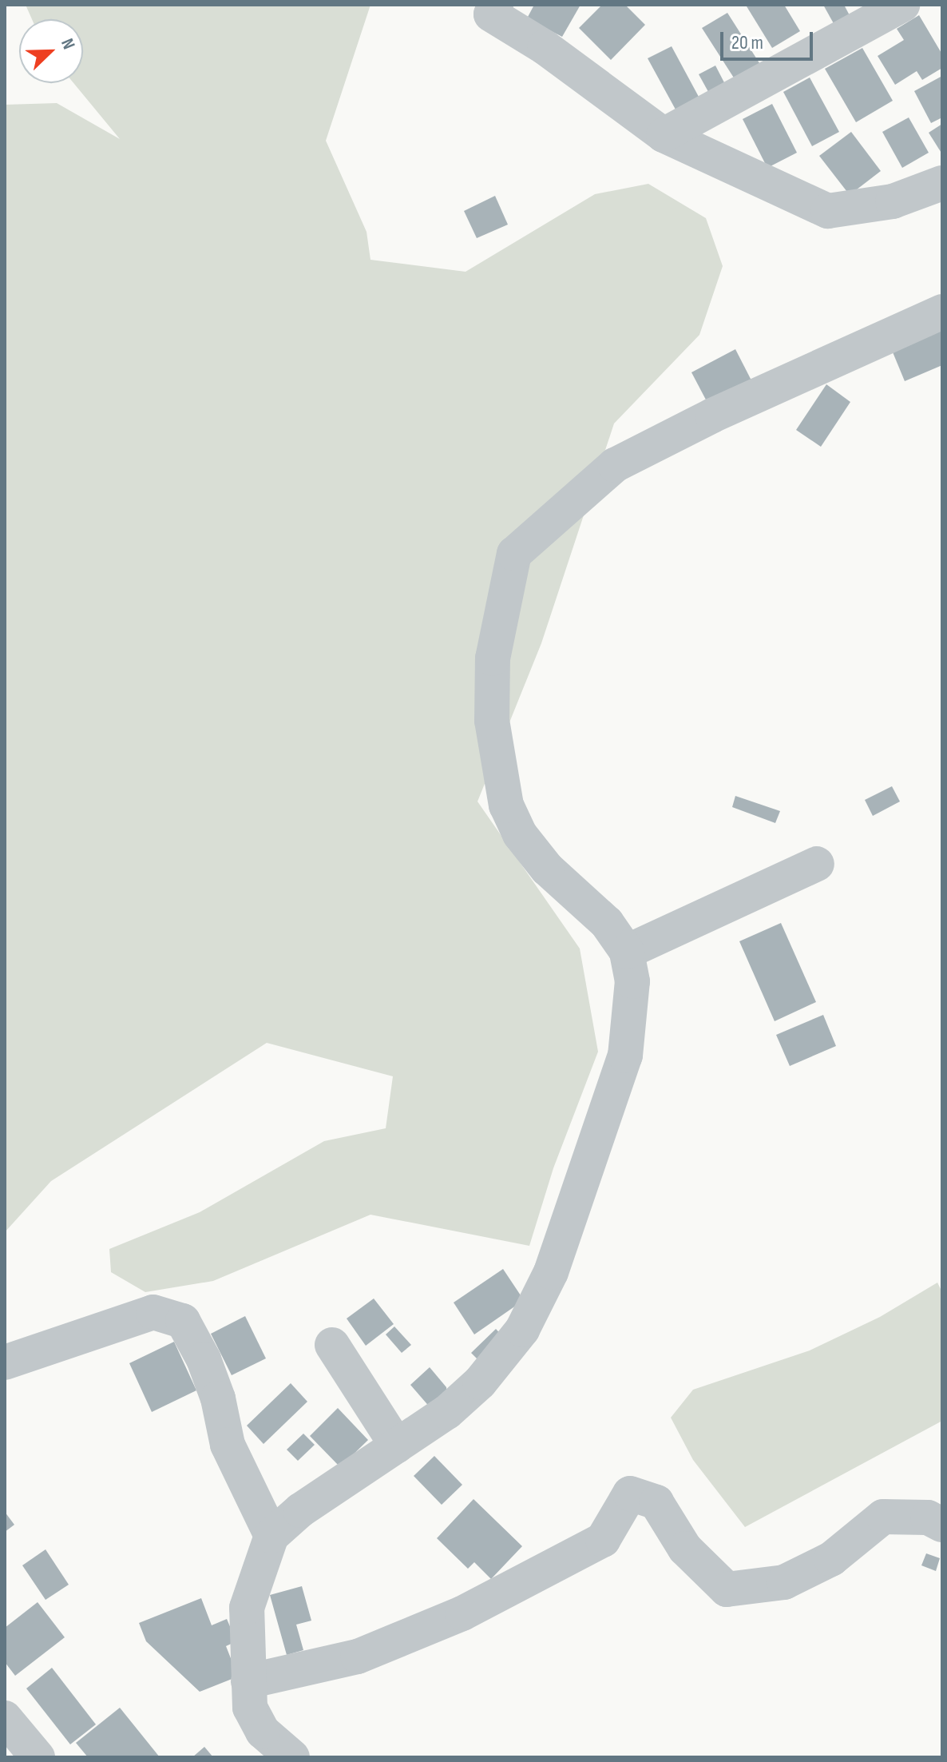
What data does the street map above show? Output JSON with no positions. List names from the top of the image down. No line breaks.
{"scale_bar":"20 m","north":"top right"}
